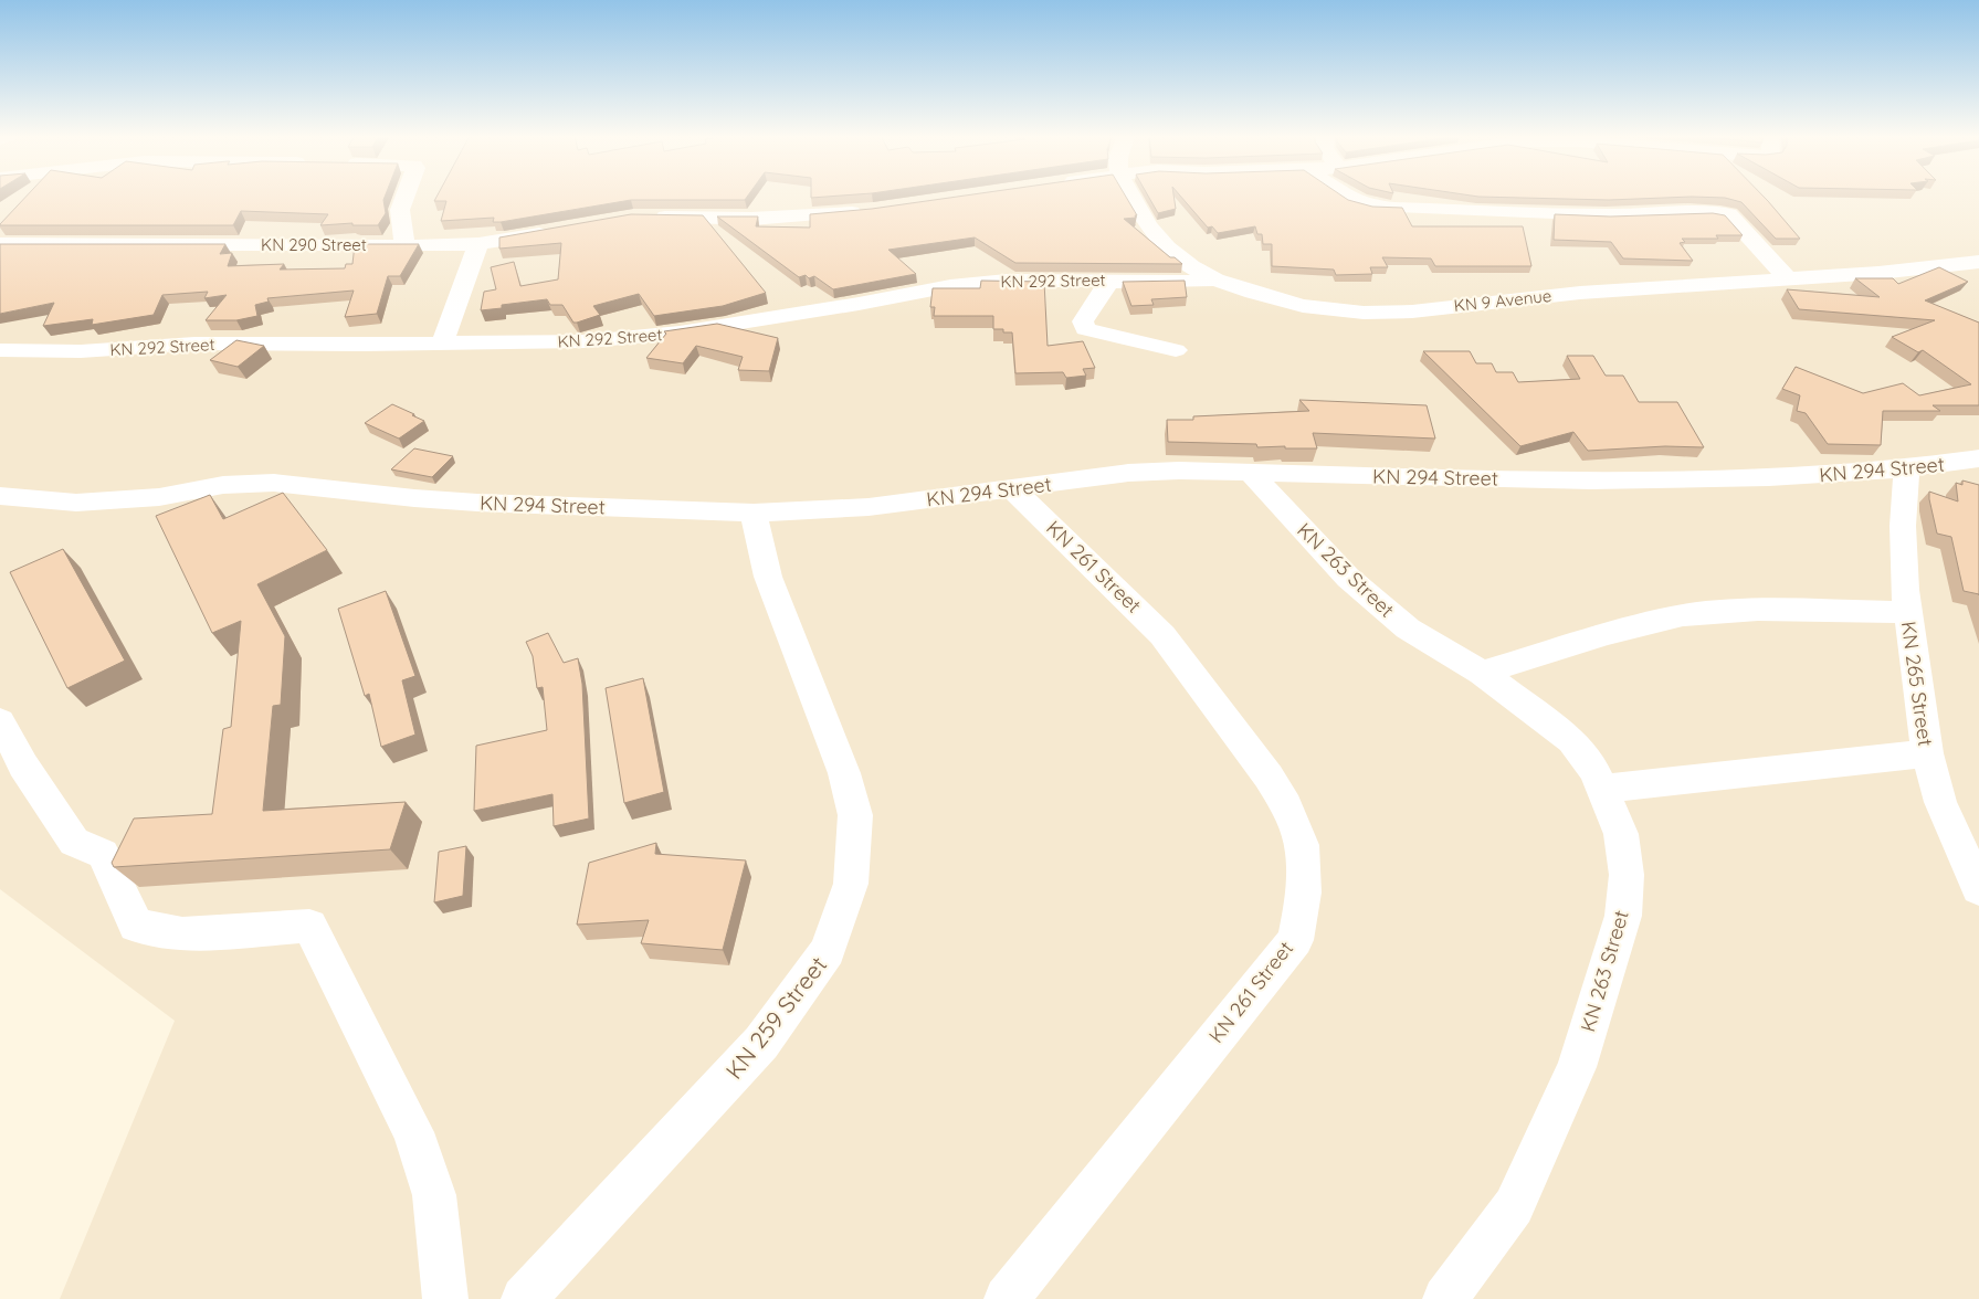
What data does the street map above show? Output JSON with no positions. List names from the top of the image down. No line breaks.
{"streets":{"street":["KN 290 Street","KN 292 Street","KN 9 Avenue","KN 294 Street","KN 261 Street","KN 263 Street","KN 265 Street","KN 259 Street"]},"crossings":[["KN 292 Street","KN 9 Avenue"],["KN 294 Street","KN 261 Street"],["KN 294 Street","KN 263 Street"],["KN 294 Street","KN 265 Street"],["KN 294 Street","KN 259 Street"]]}
